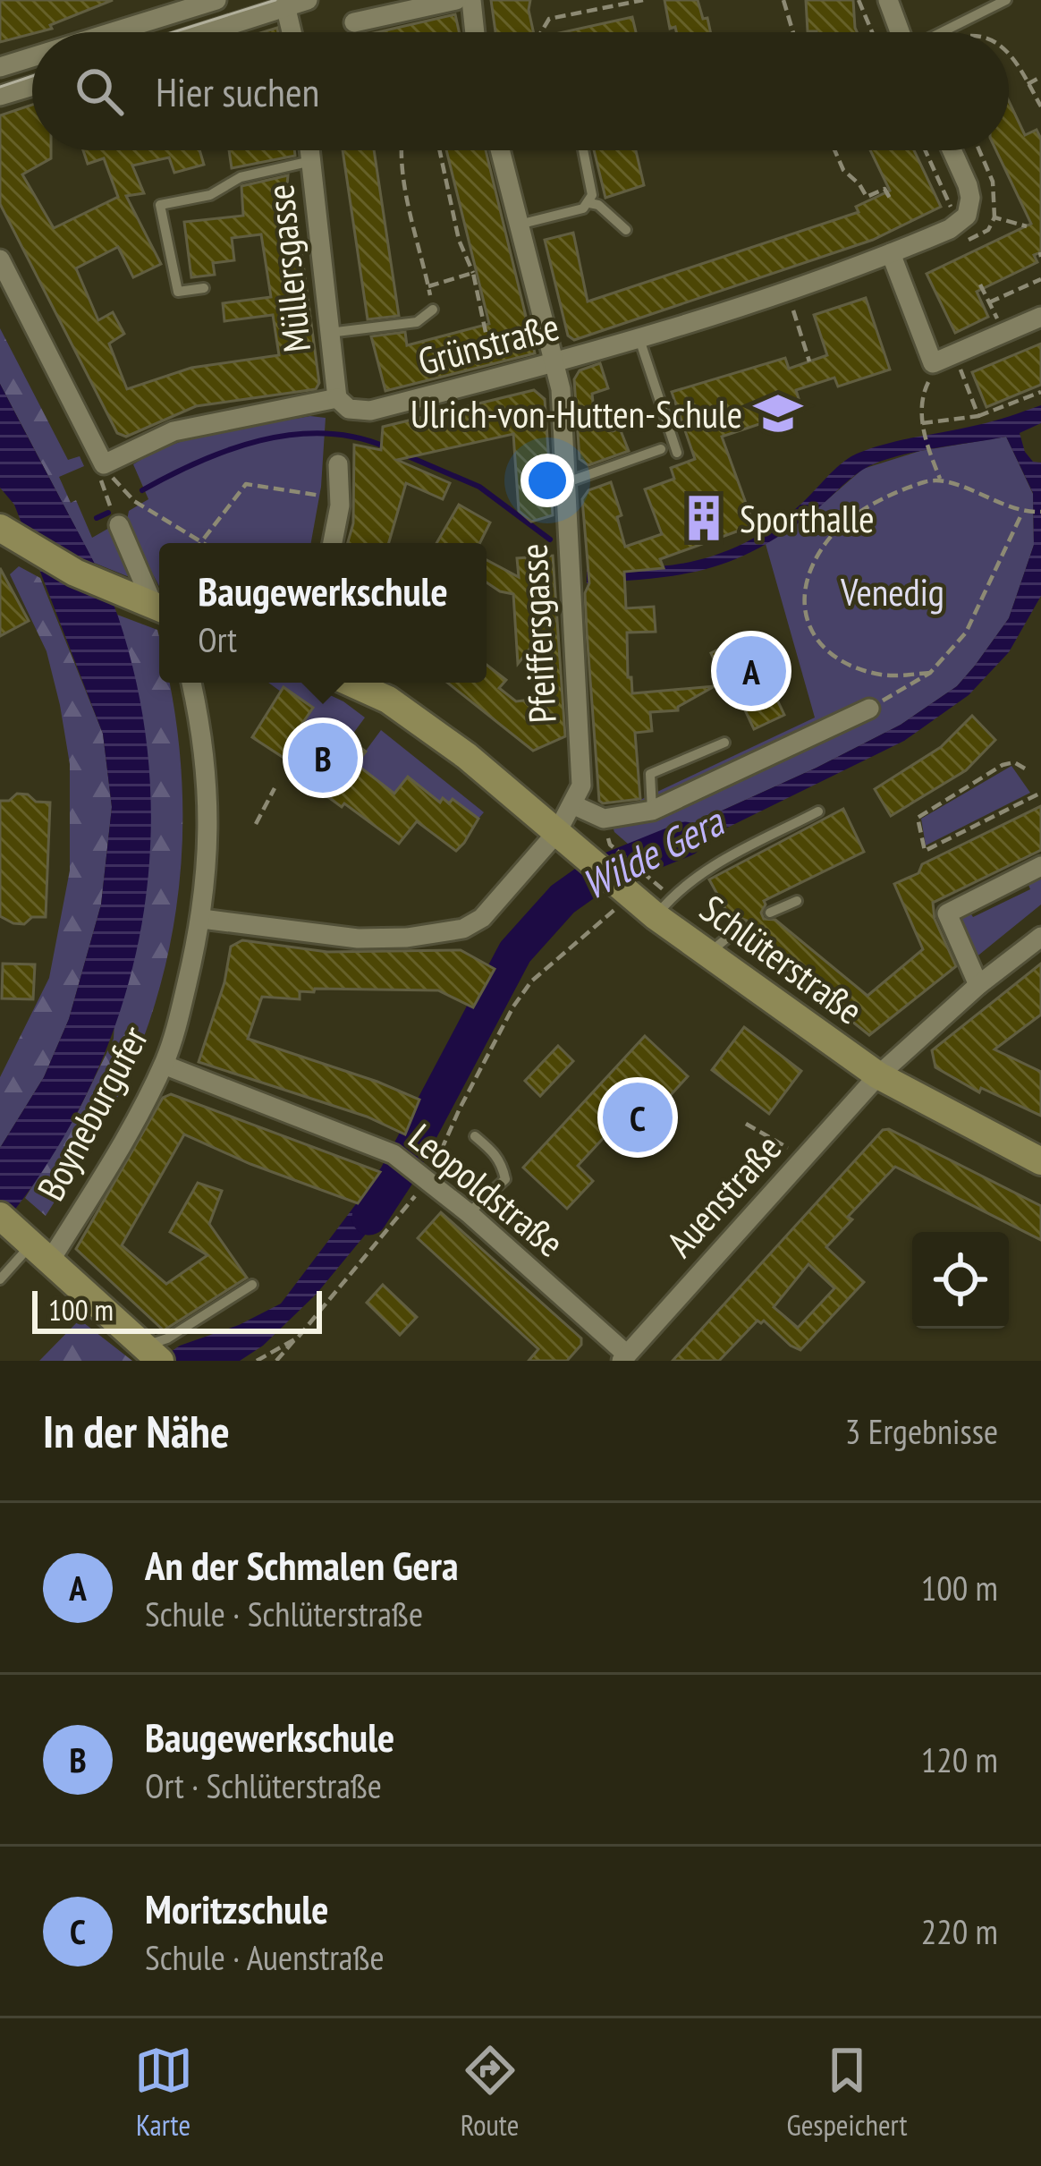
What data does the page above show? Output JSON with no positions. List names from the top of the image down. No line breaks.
{"streets":{"main road":["Schlüterstraße"],"street":["Müllersgasse","Grünstraße","Pfeiffersgasse","Boyneburgufer","Leopoldstraße","Auenstraße"]},"crossings":[["Müllersgasse","Grünstraße"],["Grünstraße","Pfeiffersgasse"],["Pfeiffersgasse","Schlüterstraße"],["Pfeiffersgasse","Boyneburgufer"],["Schlüterstraße","Auenstraße"],["Boyneburgufer","Leopoldstraße"],["Leopoldstraße","Auenstraße"]],"water":["Wilde Gera"],"parks":["Venedig"],"places":{"school or university":["Ulrich-von-Hutten-Schule"],"building":["Sporthalle"]},"scale_bar":"100 m","page":{"search":"Hier suchen","popup":["Baugewerkschule","Ort"],"pins":["A","B","C"],"scale":"100 m","heading":["In der Nähe","3 Ergebnisse"],"list":[{"mark":"A","name":"An der Schmalen Gera","note":"Schule · Schlüterstraße","value":"100 m"},{"mark":"B","name":"Baugewerkschule","note":"Ort · Schlüterstraße","value":"120 m"},{"mark":"C","name":"Moritzschule","note":"Schule · Auenstraße","value":"220 m"}],"nav":["Karte","Route","Gespeichert"]}}
